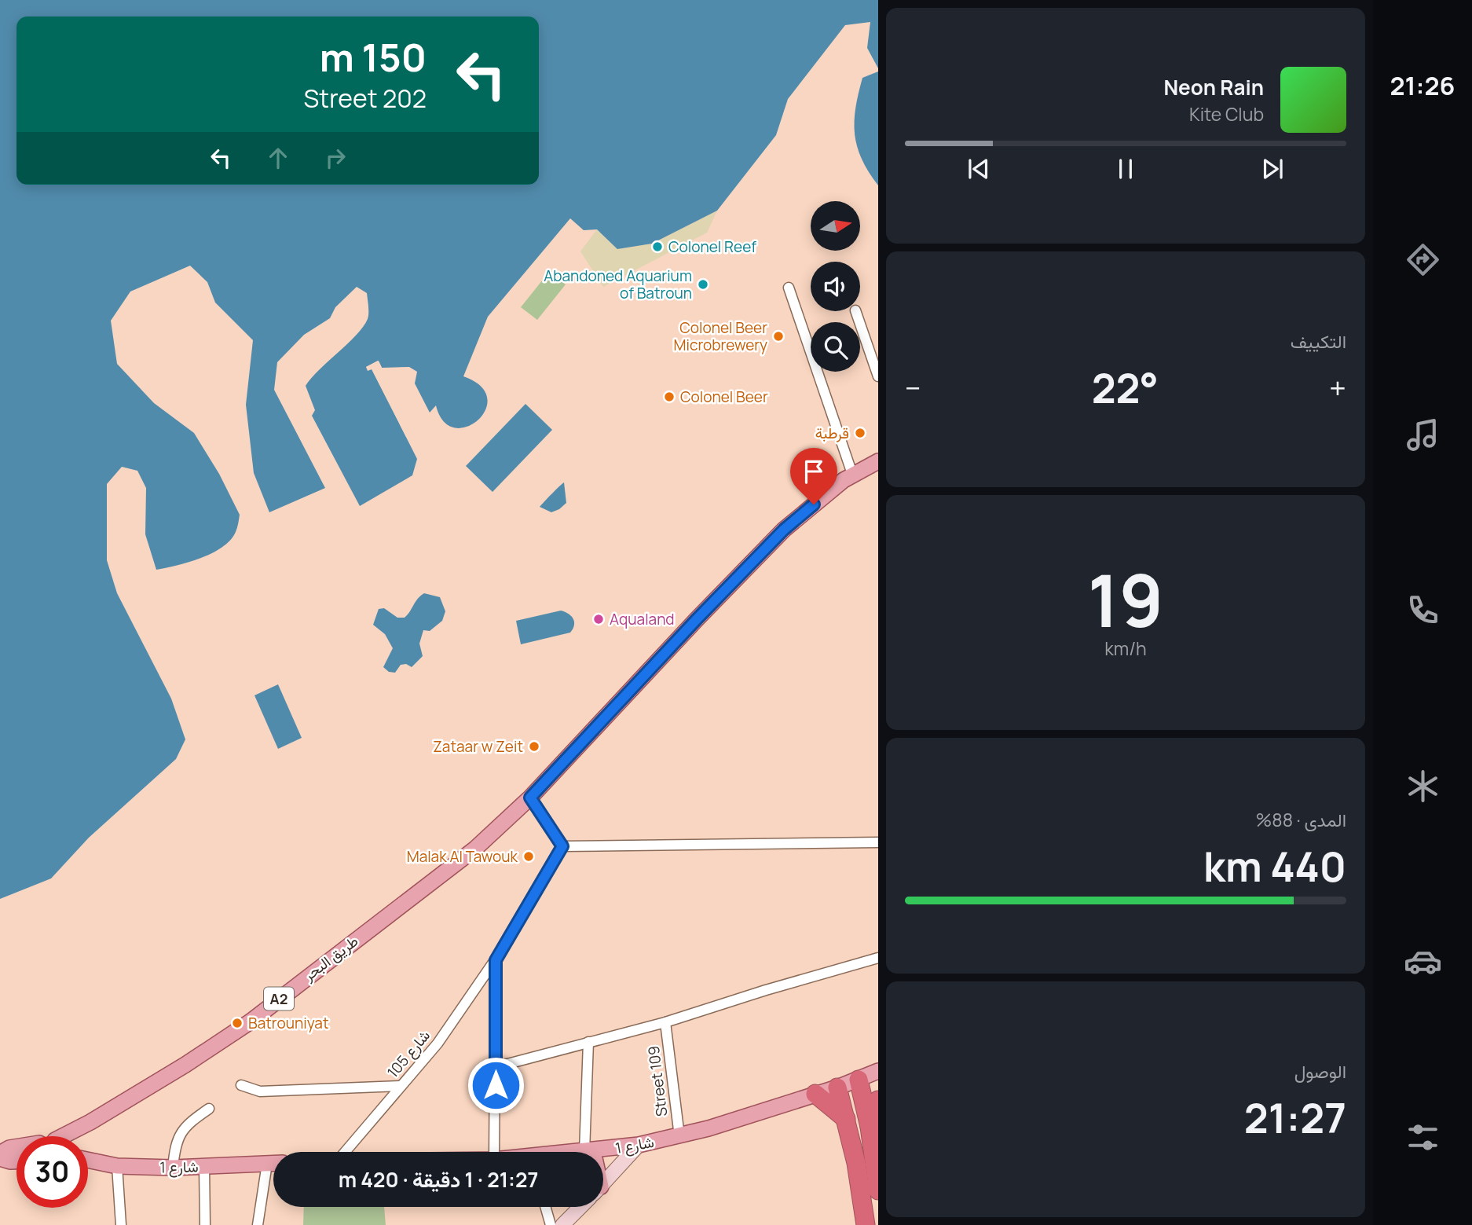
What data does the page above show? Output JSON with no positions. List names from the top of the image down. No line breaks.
{"streets":{"main road":["طريق البحر","A2","شارع 1"],"street":["شارع 105","Street 109"]},"crossings":[["طريق البحر","A2"],["Street 109","شارع 1"]],"places":["Colonel Reef","Abandoned Aquarium of Batroun","Colonel Beer Microbrewery","Colonel Beer","قرطبة","Aqualand","Zataar w Zeit","Malak Al Tawouk","Batrouniyat"],"north":"right","page":{"tabs":"21:26","turn":["150 m","Street 202"],"song":["Neon Rain","Kite Club"],"tile":["التكييف",["19","km/h"],["المدى · 88%","440 km"],["الوصول","21:27"]],"heat":["−","22°","+"],"limit":"30","trip":"21:27 · 1 دقيقة · 420 m"}}
